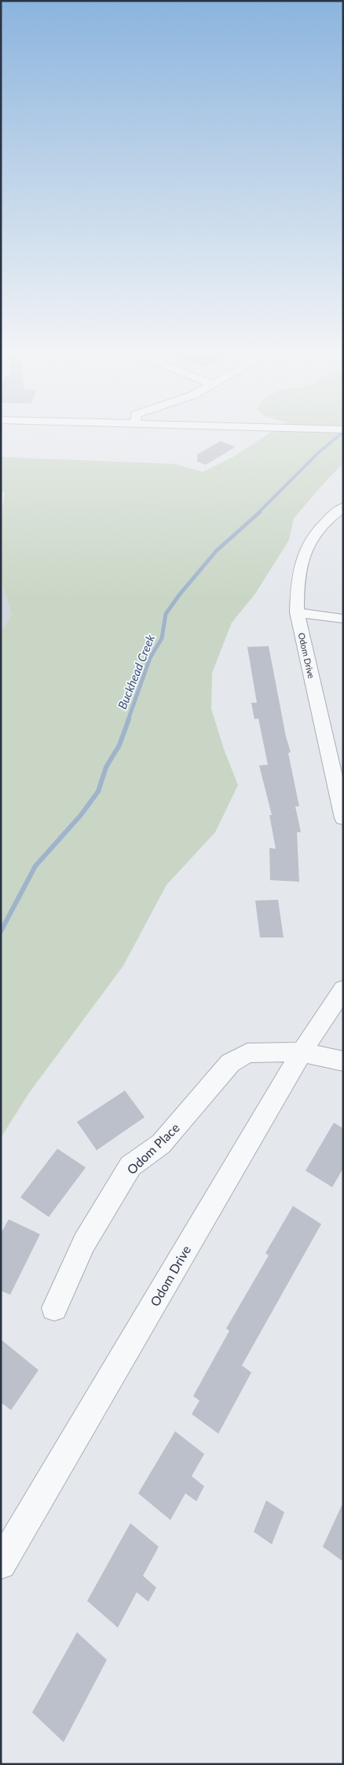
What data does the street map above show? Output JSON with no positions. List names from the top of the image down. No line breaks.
{"streets":{"street":["Odom Drive","Odom Place"]},"crossings":[["Odom Drive","Odom Place"]],"water":["Buckhead Creek"]}
